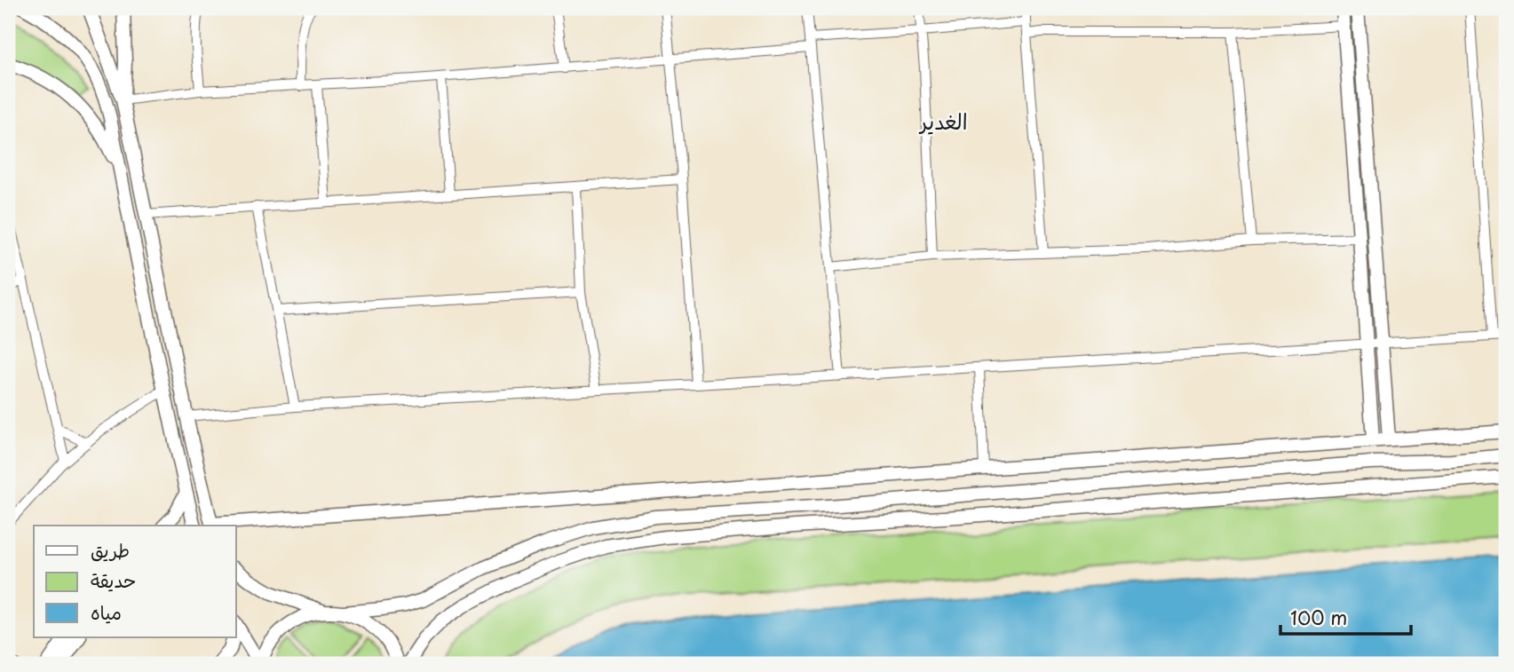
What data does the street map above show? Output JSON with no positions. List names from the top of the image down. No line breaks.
{"districts":["الغدير"],"legend":["طريق","حديقة","مياه"],"scale_bar":"100 m"}
